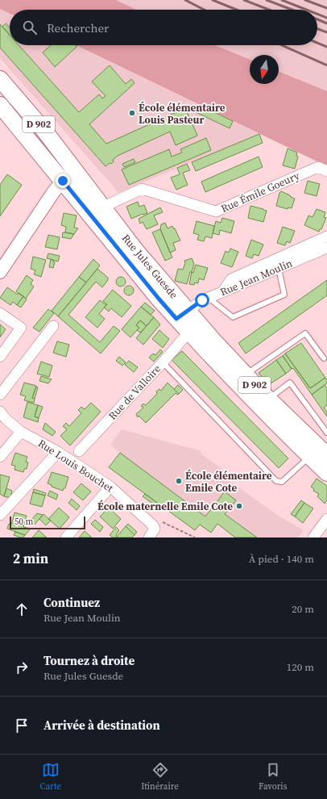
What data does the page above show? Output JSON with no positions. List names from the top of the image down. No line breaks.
{"streets":{"main road":["D 902","Rue Jules Guesde"],"street":["Rue Émile Goeury","Rue Jean Moulin","Rue de Valloire","Rue Louis Bouchet"]},"crossings":[["Rue Émile Goeury","Rue Jules Guesde"],["Rue Jules Guesde","Rue Jean Moulin"],["Rue Jules Guesde","Rue de Valloire"]],"places":["École élémentaire Louis Pasteur","École élémentaire Emile Cote","École maternelle Emile Cote"],"scale_bar":"50 m","north":"bottom","page":{"search":"Rechercher","scale":"50 m","heading":["2 min","À pied · 140 m"],"list":[["Continuez","Rue Jean Moulin","20 m"],["Tournez à droite","Rue Jules Guesde","120 m"],"Arrivée à destination"],"nav":["Carte","Itinéraire","Favoris"]}}
